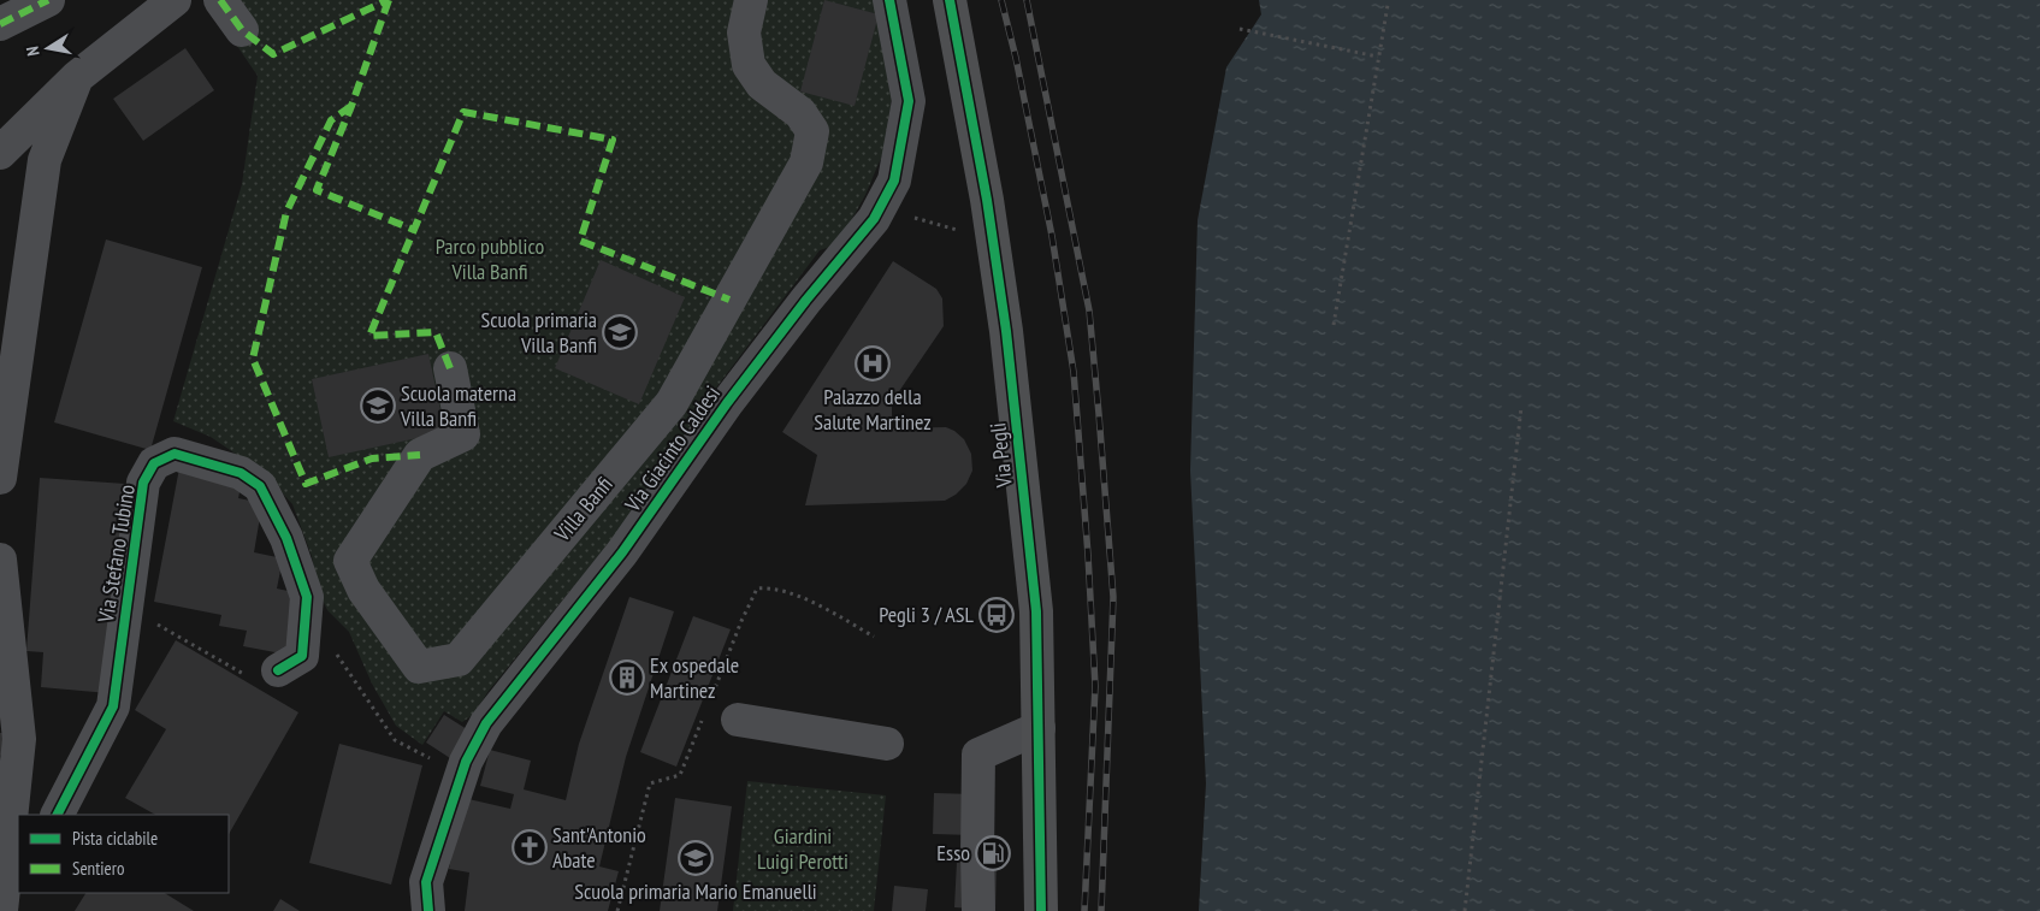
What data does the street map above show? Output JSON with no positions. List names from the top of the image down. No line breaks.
{"streets":{"main road":["Via Pegli"],"street":["Via Giacinto Caldesi","Villa Banfi","Via Stefano Tubino"]},"parks":["Parco pubblico Villa Banfi","Giardini Luigi Perotti"],"places":{"school or university":["Scuola primaria Villa Banfi","Scuola materna Villa Banfi","Scuola primaria Mario Emanuelli"],"hospital":["Palazzo della Salute Martinez"],"bus stop":["Pegli 3 / ASL"],"building":["Ex ospedale Martinez"],"church":["Sant'Antonio Abate"],"fuel station":["Esso"]},"legend":["Pista ciclabile","Sentiero"],"north":"left"}
